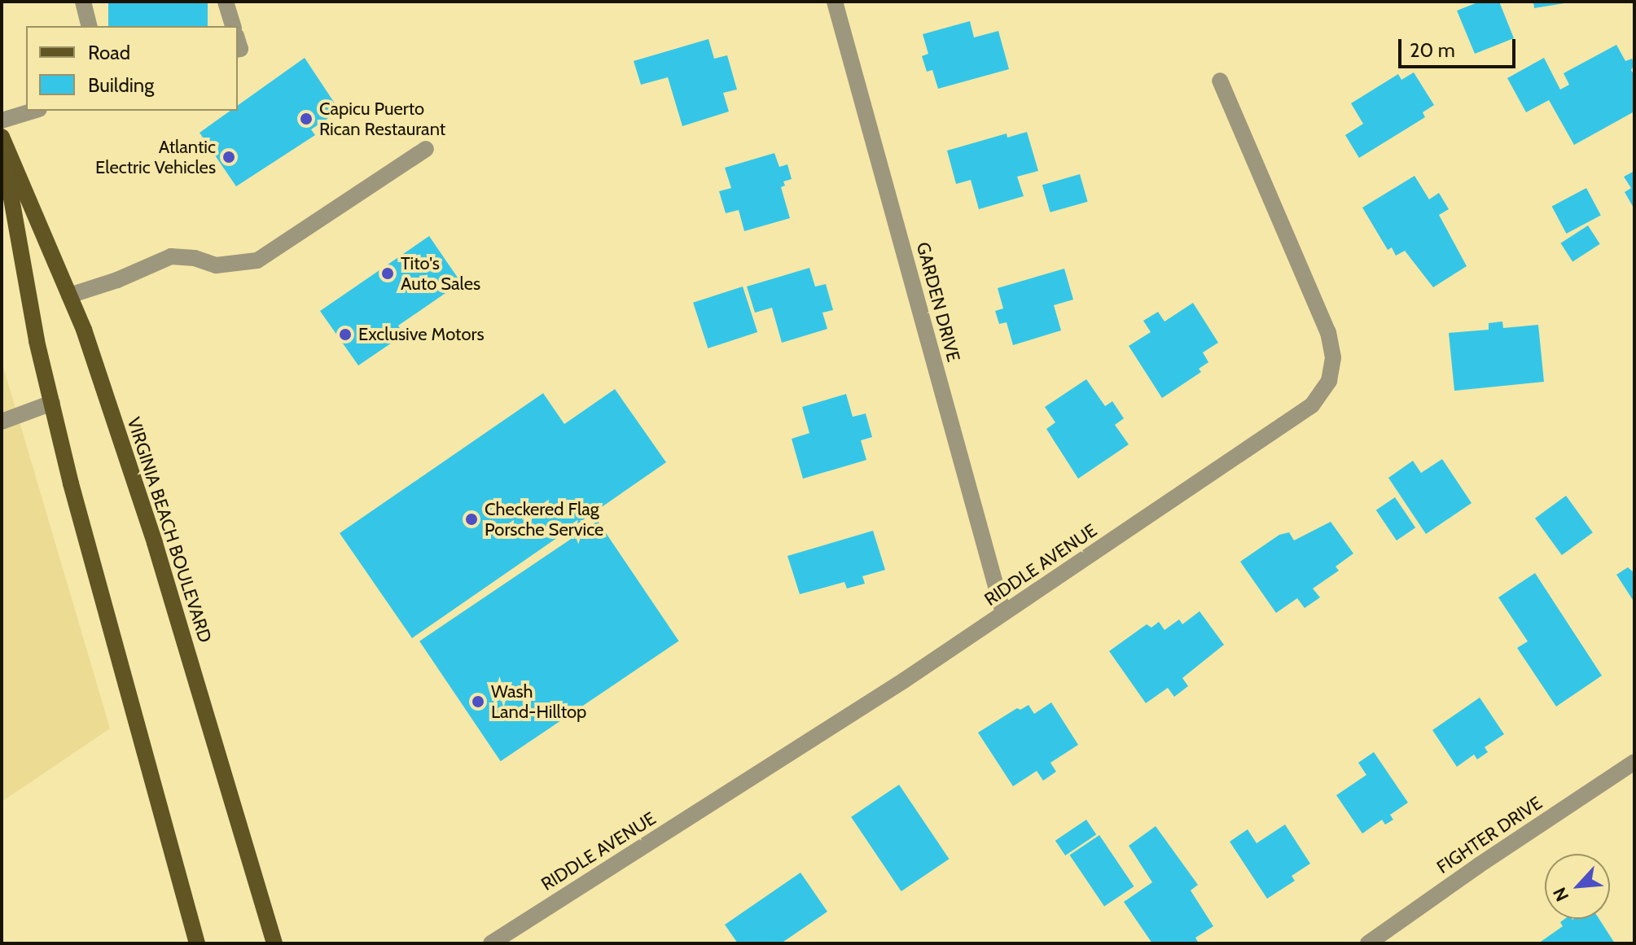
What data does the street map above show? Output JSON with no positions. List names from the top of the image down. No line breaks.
{"streets":{"main road":["VIRGINIA BEACH BOULEVARD"],"street":["GARDEN DRIVE","RIDDLE AVENUE","FIGHTER DRIVE"]},"crossings":[["GARDEN DRIVE","RIDDLE AVENUE"]],"places":["Capicu Puerto Rican Restaurant","Atlantic Electric Vehicles","Tito's Auto Sales","Exclusive Motors","Checkered Flag Porsche Service","Wash Land-Hilltop"],"legend":["Road","Building"],"scale_bar":"20 m","north":"bottom left"}
